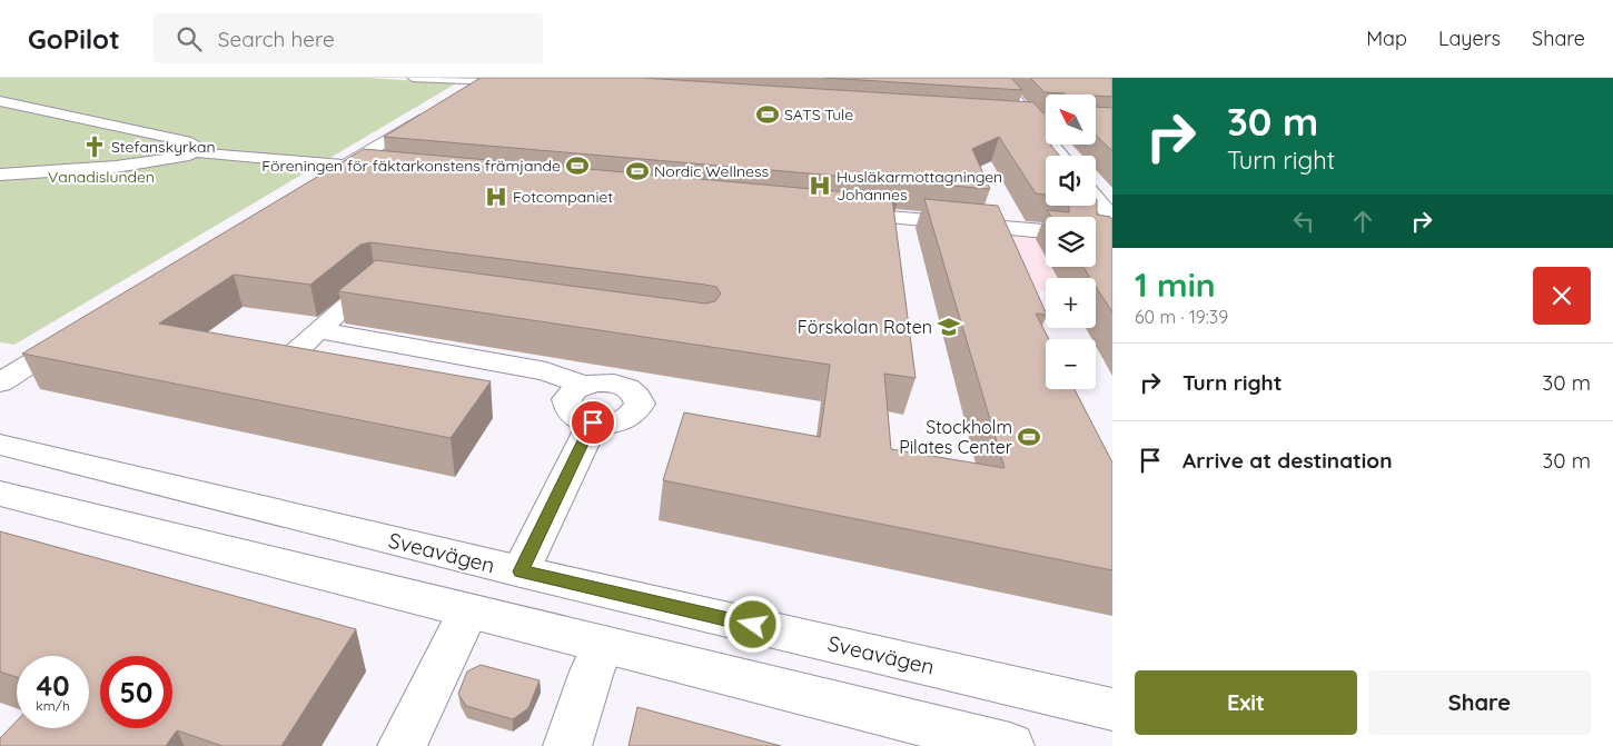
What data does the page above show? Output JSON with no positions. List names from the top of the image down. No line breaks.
{"streets":{"street":["Sveavägen"]},"parks":["Vanadislunden"],"places":{"sports":["SATS Tule","Föreningen för fäktarkonstens främjande","Nordic Wellness","Stockholm Pilates Center"],"church":["Stefanskyrkan"],"hospital":["Husläkarmottagningen Johannes","Fotcompaniet"],"school or university":["Förskolan Roten"]},"north":"top left","page":{"header":"GoPilot","search":"Search here","nav":["Map","Layers","Share"],"turn":["30 m","Turn right"],"map_buttons":["+","−"],"heading":["1 min","60 m · 19:39"],"list":[{"name":"Turn right","value":"30 m"},{"name":"Arrive at destination","value":"30 m"}],"speed":"40 km/h","limit":"50","buttons":["Exit","Share"]}}
